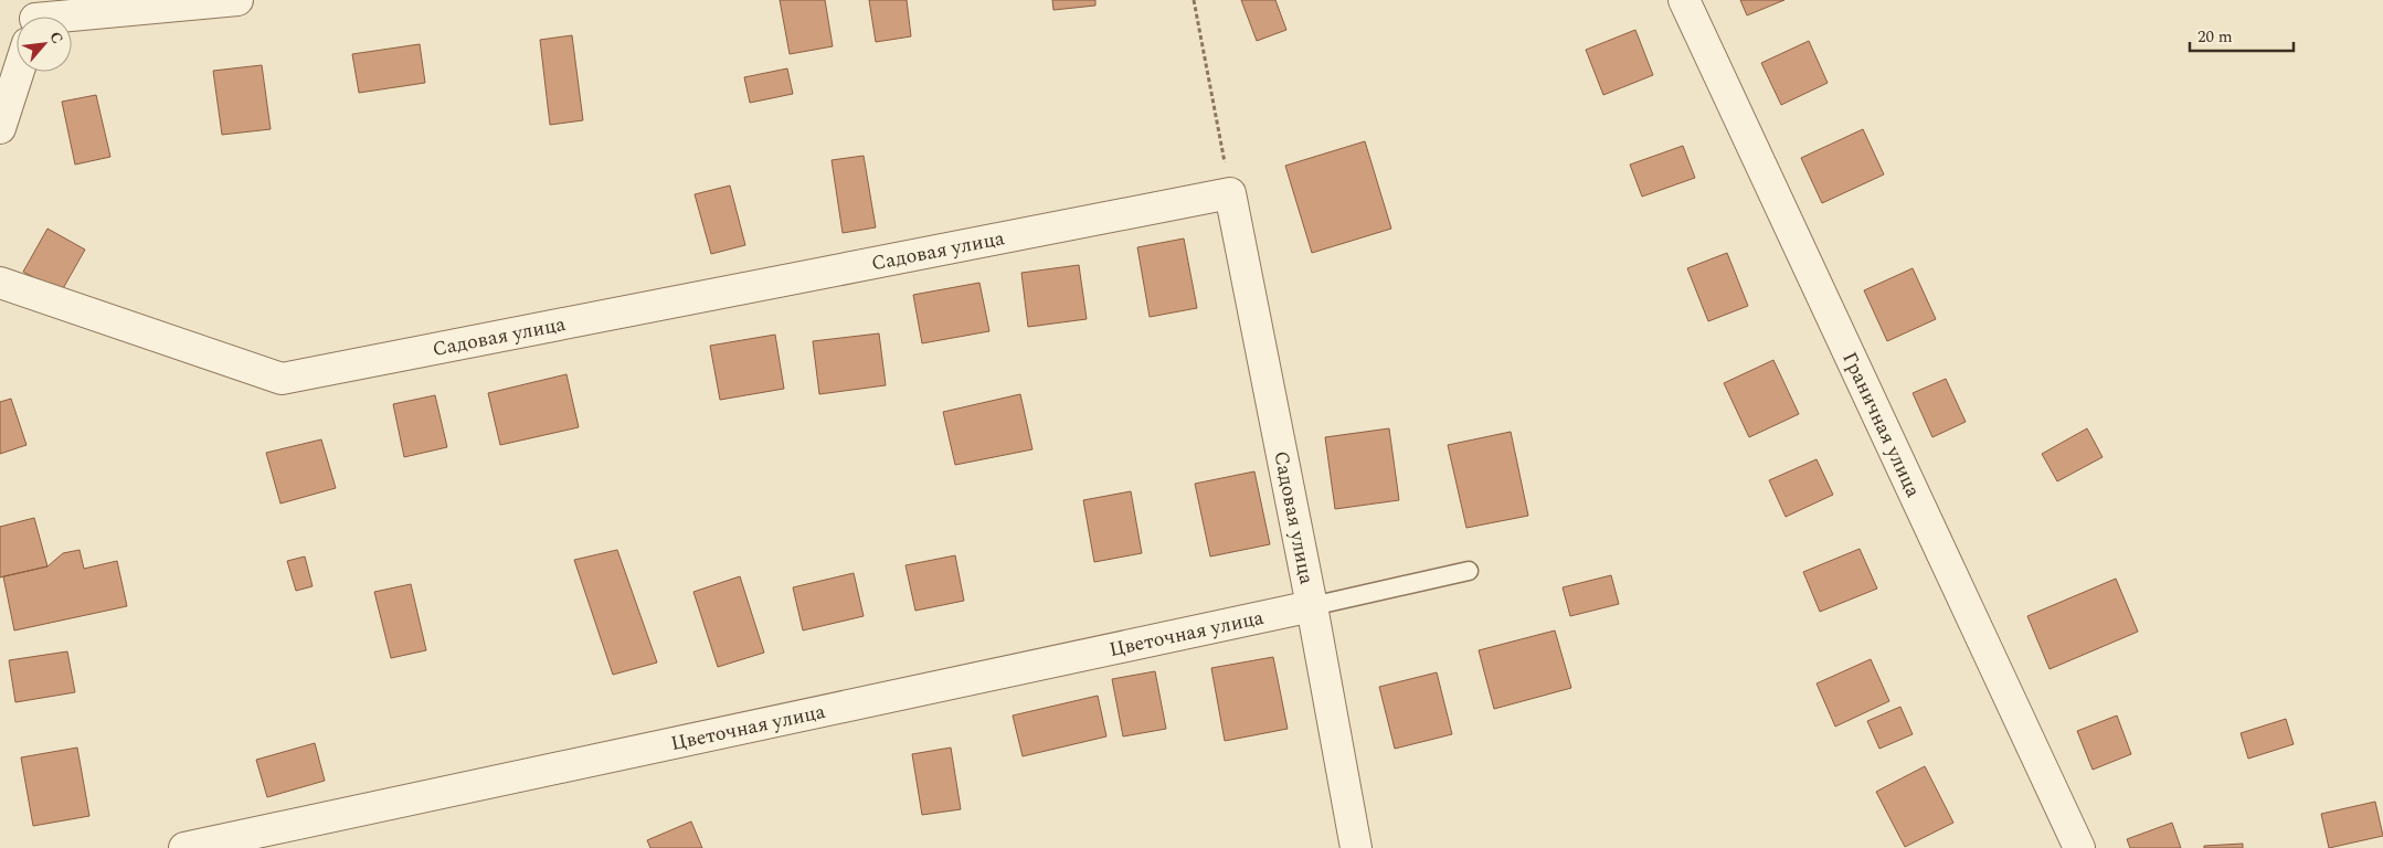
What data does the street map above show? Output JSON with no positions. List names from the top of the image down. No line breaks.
{"streets":{"street":["Садовая улица","Граничная улица","Цветочная улица"]},"crossings":[["Садовая улица","Цветочная улица"]],"scale_bar":"20 m","north":"top right"}
